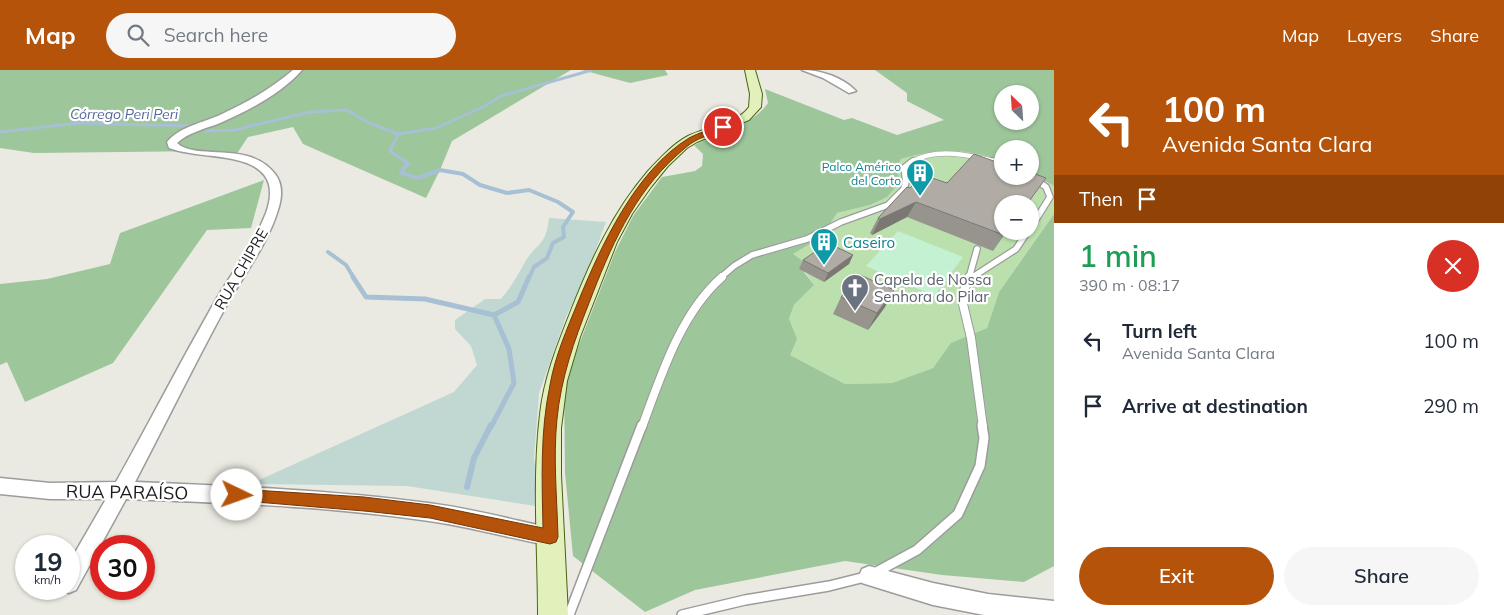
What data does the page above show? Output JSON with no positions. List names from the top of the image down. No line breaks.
{"streets":{"street":["RUA CHIPRE","RUA PARAÍSO"]},"crossings":[["RUA CHIPRE","RUA PARAÍSO"]],"water":["Córrego Peri Peri"],"places":{"building":["Palco Américo del Corto","Caseiro"],"church":["Capela de Nossa Senhora do Pilar"]},"north":"top left","page":{"header":"Map","search":"Search here","nav":["Map","Layers","Share"],"turn":["100 m","Avenida Santa Clara"],"map_buttons":["+","−"],"then":"Then","heading":["1 min","390 m · 08:17"],"list":[{"name":"Turn left","note":"Avenida Santa Clara","value":"100 m"},{"name":"Arrive at destination","value":"290 m"}],"speed":"19 km/h","limit":"30","buttons":["Exit","Share"]}}
